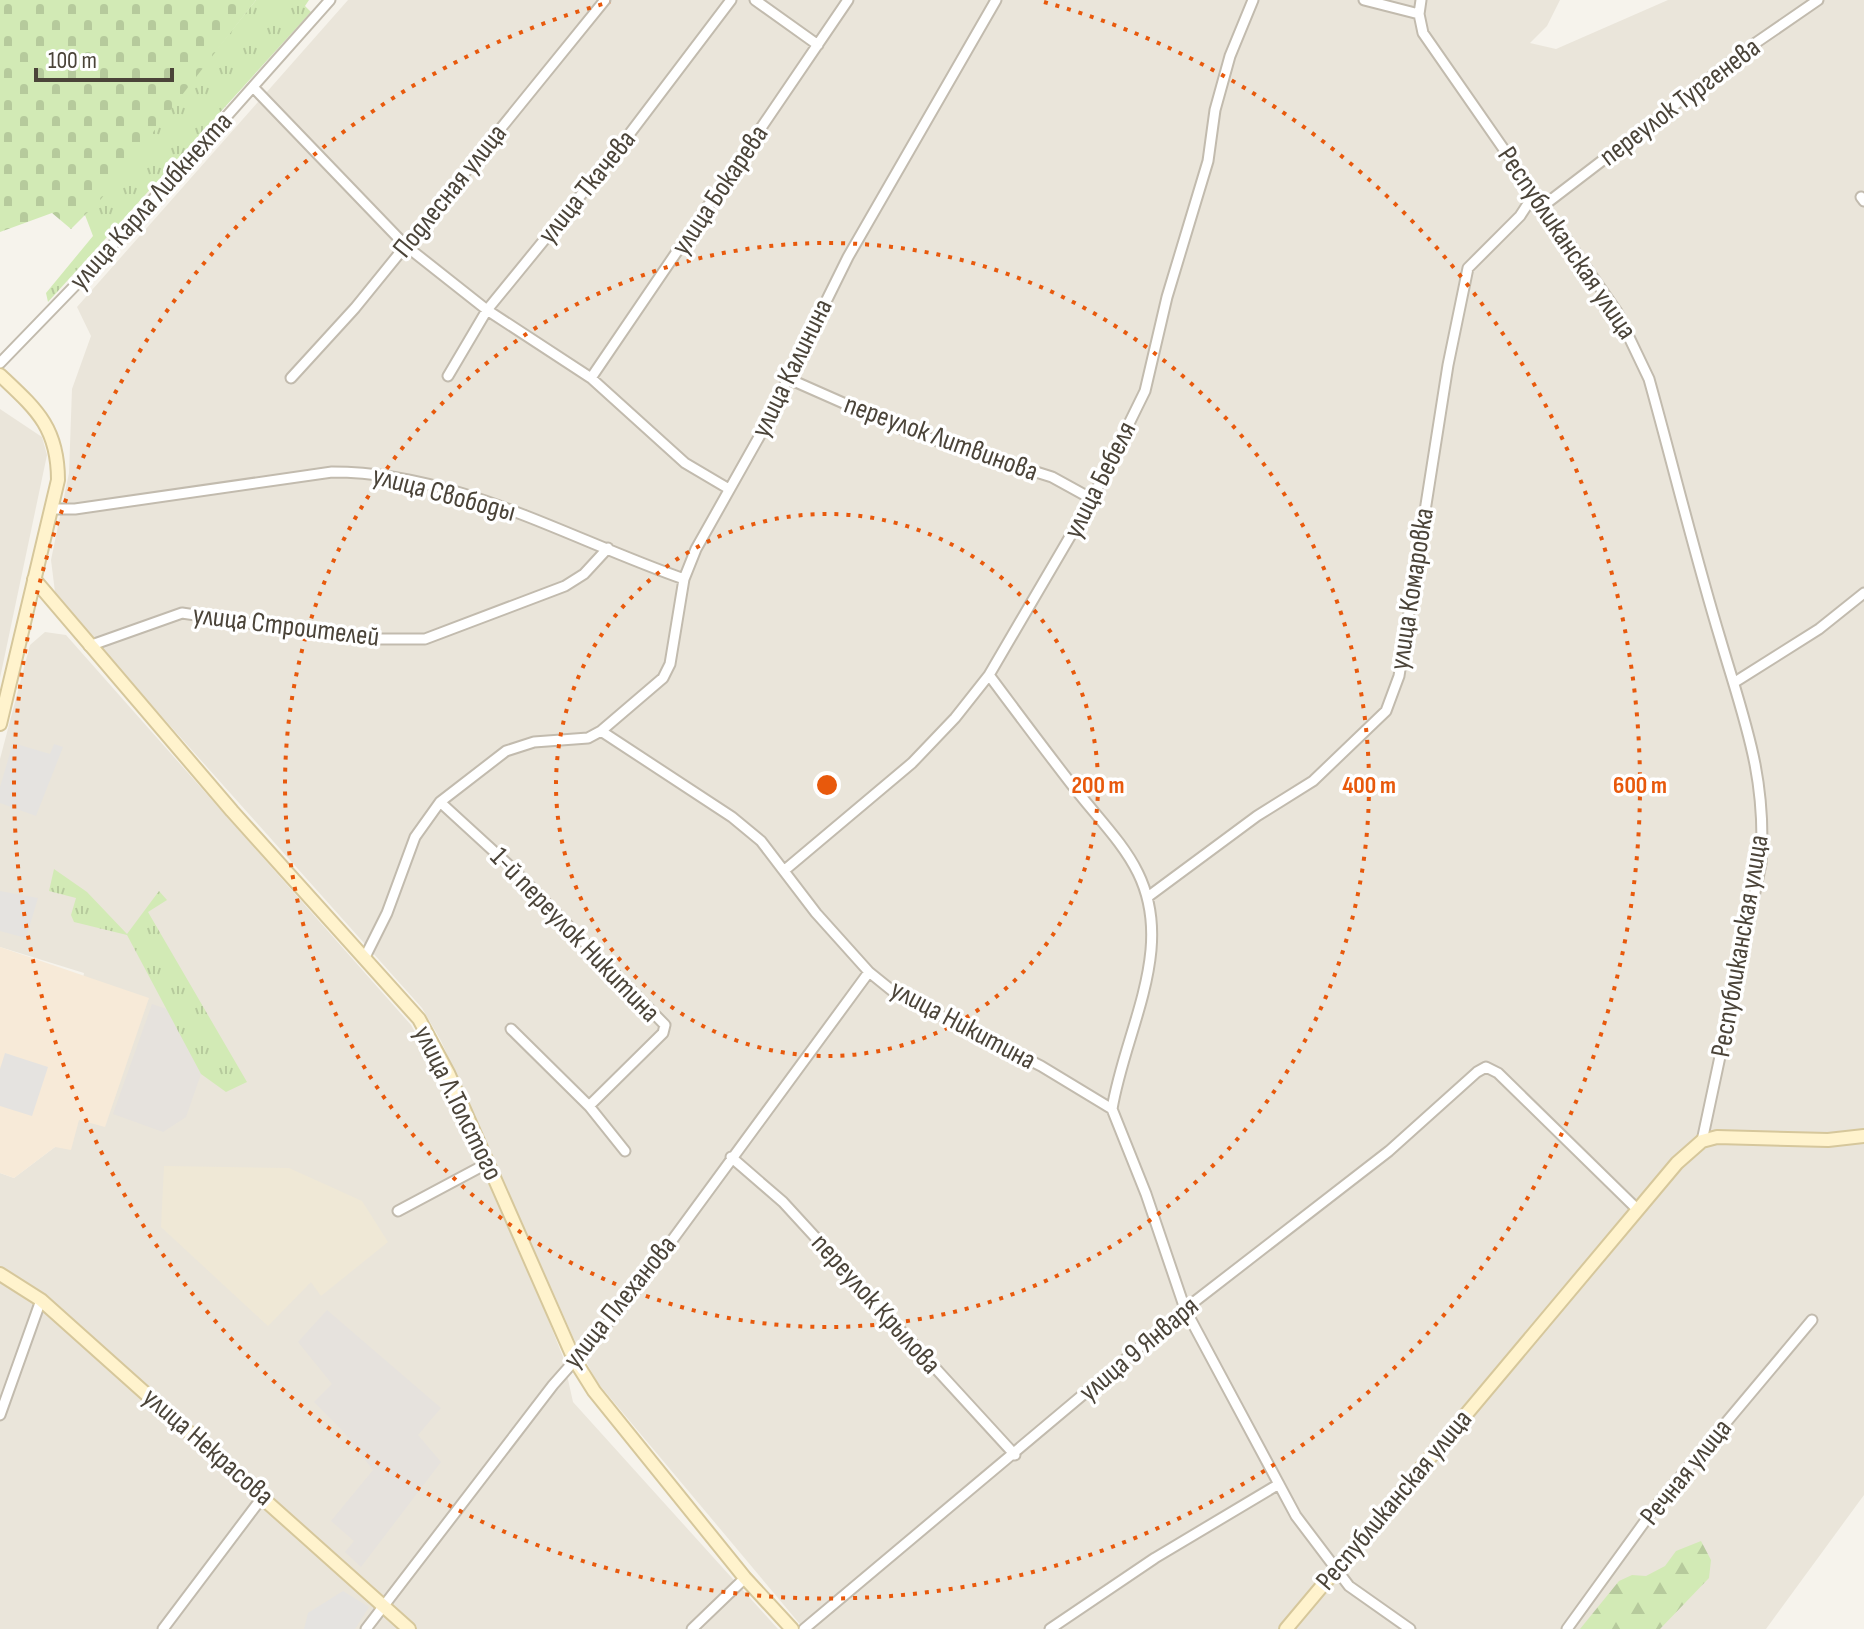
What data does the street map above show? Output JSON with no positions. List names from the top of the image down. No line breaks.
{"streets":{"street":["переулок Тургенева","улица Ткачева","улица Бокарева","Подлесная улица","улица Карла Либкнехта","Республиканская улица","улица Калинина","переулок Литвинова","улица Бебеля","улица Свободы","улица Комаровка","улица Строителей","1-й переулок Никитина","улица Никитина","улица Л.Толстого","улица Плеханова","переулок Крылова","улица 9 Января","улица Некрасова","Речная улица"]},"crossings":[["переулок Тургенева","Республиканская улица"],["Республиканская улица","улица Комаровка"],["Республиканская улица","улица 9 Января"],["улица Калинина","переулок Литвинова"],["улица Калинина","улица Свободы"],["улица Калинина","улица Никитина"],["переулок Литвинова","улица Бебеля"],["улица Бебеля","улица Никитина"],["улица Свободы","улица Строителей"],["улица Строителей","улица Л.Толстого"],["улица Никитина","улица Плеханова"],["улица Л.Толстого","улица Плеханова"],["улица Плеханова","переулок Крылова"],["улица Плеханова","улица Некрасова"],["переулок Крылова","улица 9 Января"]],"scale_bar":"100 m","rings":["200 m","400 m","600 m"]}
